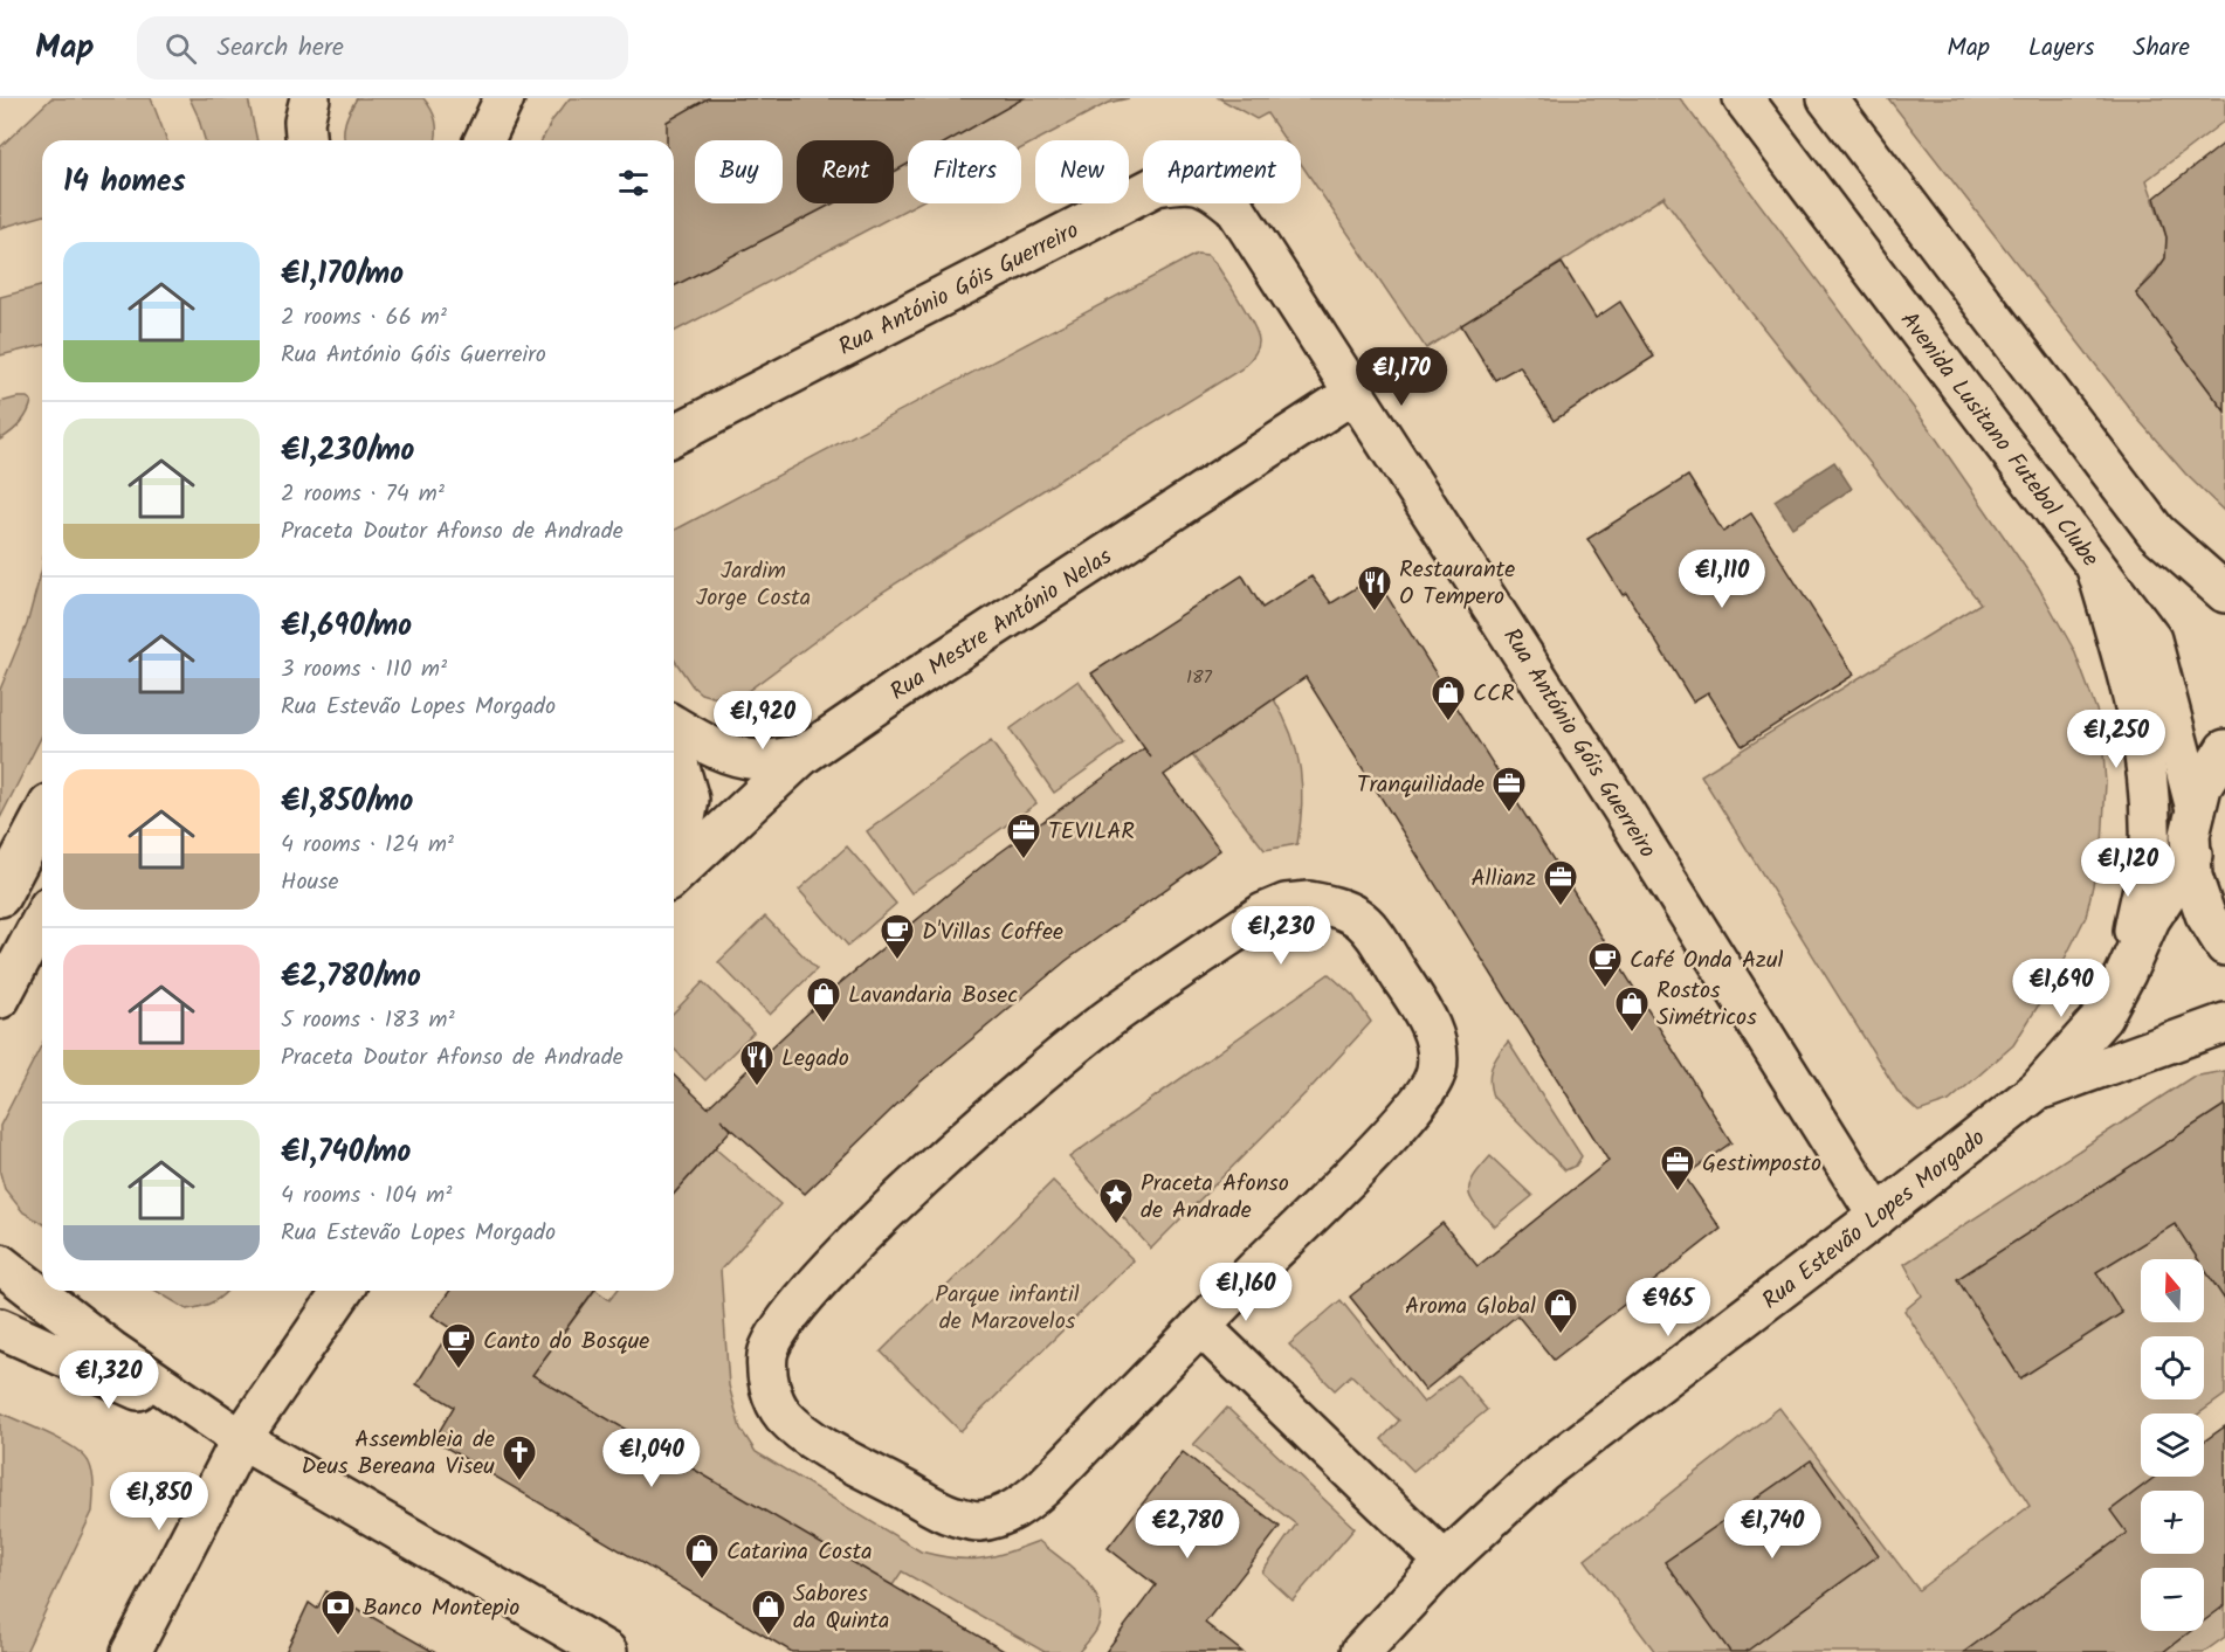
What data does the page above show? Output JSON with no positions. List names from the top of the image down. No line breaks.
{"streets":{"street":["Rua António Góis Guerreiro","Avenida Lusitano Futebol Clube","Rua Mestre António Nelas","Rua Estevão Lopes Morgado"]},"crossings":[["Rua António Góis Guerreiro","Rua Mestre António Nelas"],["Rua António Góis Guerreiro","Rua Estevão Lopes Morgado"]],"parks":["Jardim Jorge Costa","Parque infantil de Marzovelos"],"places":{"restaurant":["Restaurante O Tempero","Legado"],"shop":["CCR","Lavandaria Bosec","Rostos Simétricos","Aroma Global","Catarina Costa","Sabores da Quinta"],"office":["Tranquilidade","TEVILAR","Allianz","Gestimposto"],"cafe":["D'Villas Coffee","Café Onda Azul","Canto do Bosque"],"place":["Praceta Afonso de Andrade"],"church":["Assembleia de Deus Bereana Viseu"],"bank":["Banco Montepio"]},"house_numbers":["187"],"north":"top","page":{"header":"Map","search":"Search here","nav":["Map","Layers","Share"],"chip":["Buy","Rent","Filters","New","Apartment"],"heading":"14 homes","list":[{"name":"€1,170/mo","note":"2 rooms · 66 m² · Rua António Góis Guerreiro"},{"name":"€1,230/mo","note":"2 rooms · 74 m² · Praceta Doutor Afonso de Andrade"},{"name":"€1,690/mo","note":"3 rooms · 110 m² · Rua Estevão Lopes Morgado"},{"name":"€1,850/mo","note":"4 rooms · 124 m² · House"},{"name":"€2,780/mo","note":"5 rooms · 183 m² · Praceta Doutor Afonso de Andrade"},{"name":"€1,740/mo","note":"4 rooms · 104 m² · Rua Estevão Lopes Morgado"}],"price":["€1,170","€1,110","€1,920","€1,250","€1,120","€1,230","€1,690","€1,160","€965","€1,320","€1,040","€1,850","€2,780","€1,740"],"map_buttons":["+","−"]}}
